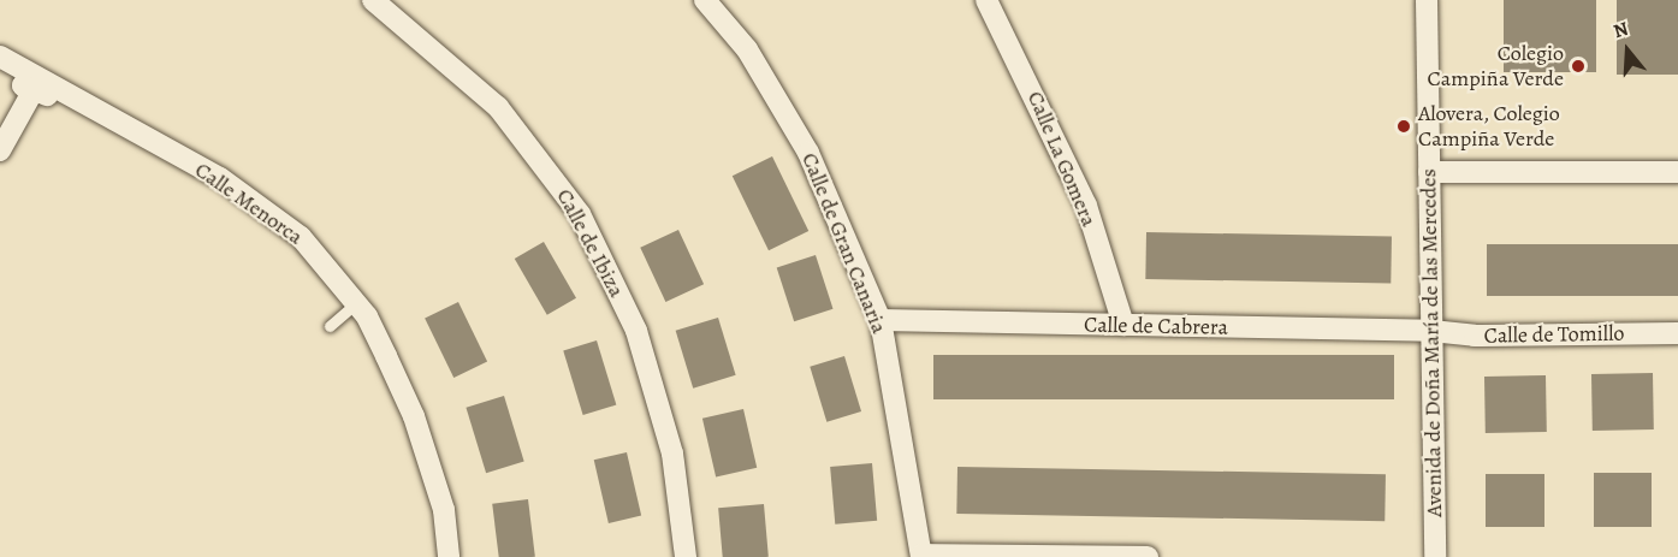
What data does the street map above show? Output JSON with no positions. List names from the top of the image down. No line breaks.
{"streets":{"street":["Calle La Gomera","Calle Menorca","Calle de Ibiza","Calle de Gran Canaria","Calle de Cabrera","Calle de Tomillo","Avenida de Doña María de las Mercedes"]},"crossings":[["Calle La Gomera","Calle de Cabrera"],["Calle de Gran Canaria","Calle de Cabrera"],["Calle de Cabrera","Calle de Tomillo"],["Calle de Cabrera","Avenida de Doña María de las Mercedes"],["Calle de Tomillo","Avenida de Doña María de las Mercedes"]],"places":["Colegio Campiña Verde","Alovera, Colegio Campiña Verde"],"north":"top"}
